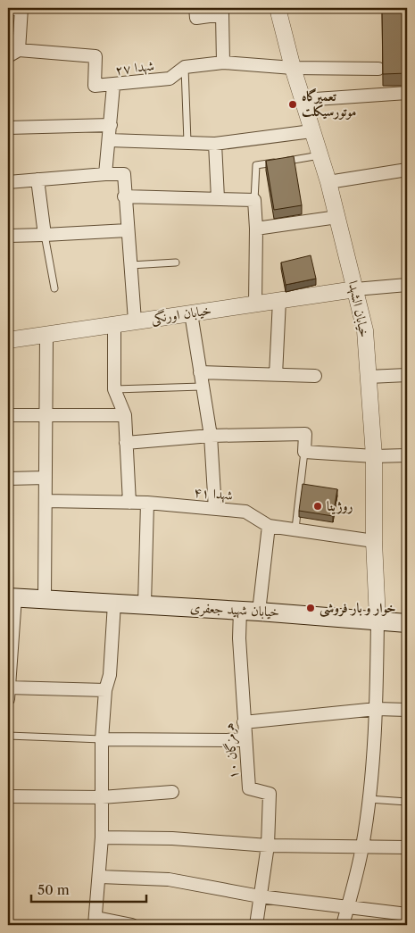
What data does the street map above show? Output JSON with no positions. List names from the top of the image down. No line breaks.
{"streets":{"main road":["خیابان شهید جعفری"],"street":["شهدا ۲۷","خیابان الشهدا","خیابان اورنگی","شهدا ۴۱","هرمزگان ۱۰"]},"crossings":[["شهدا ۲۷","خیابان الشهدا"],["خیابان الشهدا","خیابان اورنگی"],["خیابان الشهدا","شهدا ۴۱"],["خیابان الشهدا","خیابان شهید جعفری"],["خیابان شهید جعفری","هرمزگان ۱۰"]],"places":["تعمیرگاه موتورسیکلت","روژینا","خوار و بار فروشی"],"scale_bar":"50 m"}
